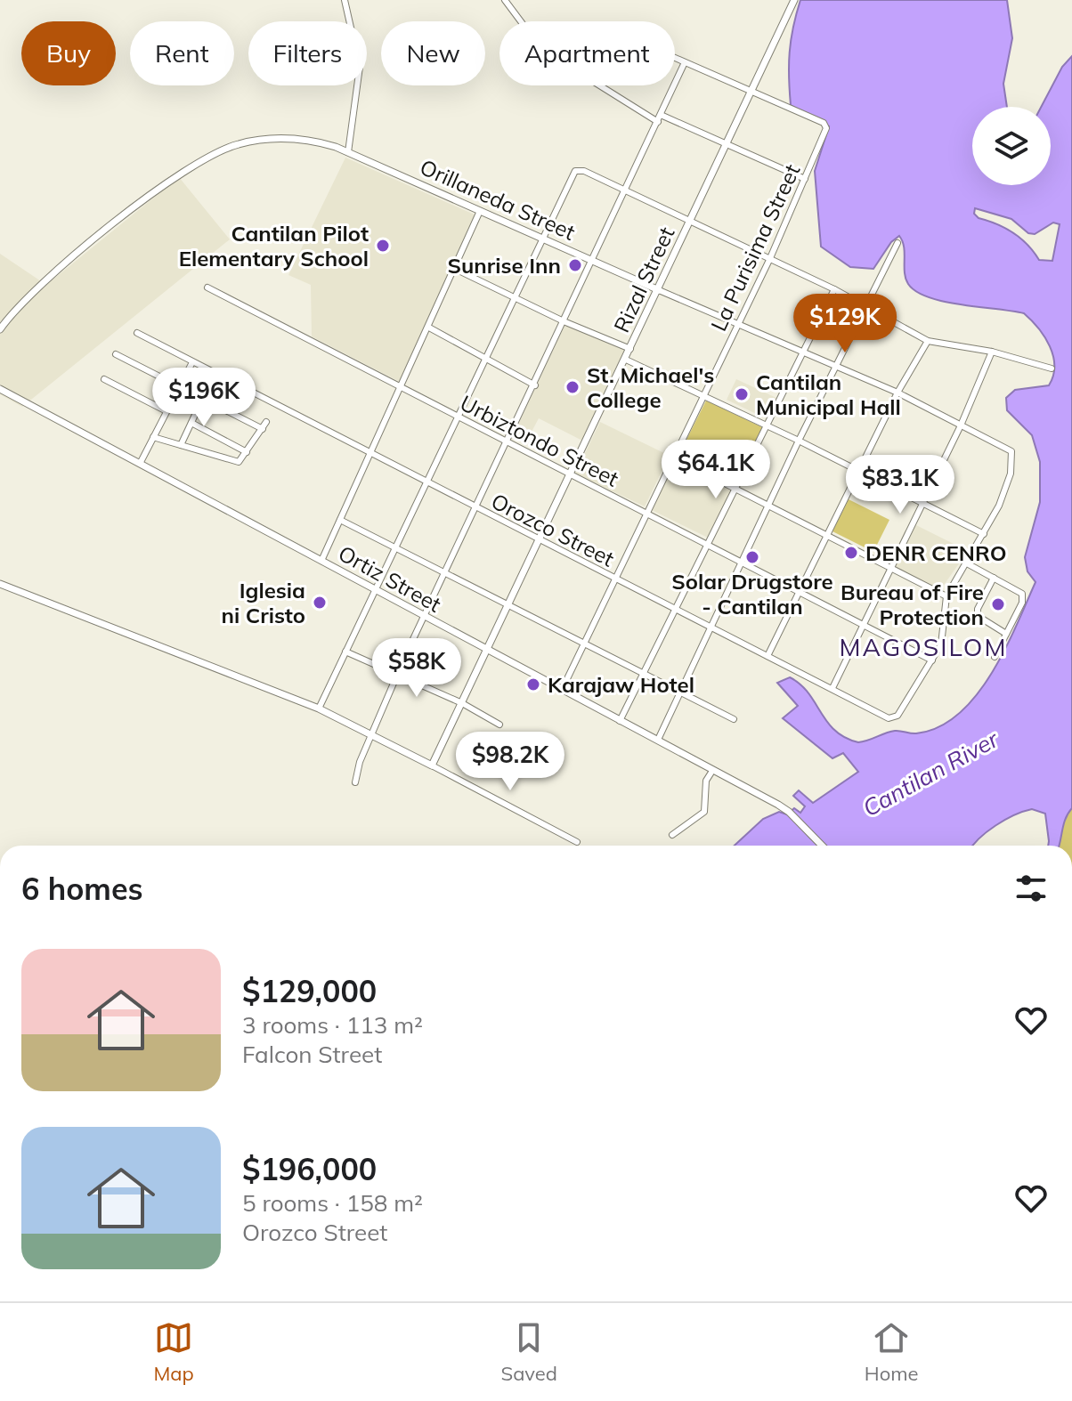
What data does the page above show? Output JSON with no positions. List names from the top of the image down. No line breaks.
{"streets":{"street":["Orillaneda Street","La Purisima Street","Rizal Street","Urbiztondo Street","Orozco Street","Ortiz Street"]},"crossings":[["Orillaneda Street","La Purisima Street"],["Orillaneda Street","Rizal Street"],["La Purisima Street","Rizal Street"],["La Purisima Street","Urbiztondo Street"],["La Purisima Street","Orozco Street"],["La Purisima Street","Ortiz Street"],["Rizal Street","Urbiztondo Street"],["Rizal Street","Orozco Street"],["Rizal Street","Ortiz Street"],["Urbiztondo Street","Orozco Street"]],"districts":["MAGOSILOM"],"water":["Cantilan River"],"places":["Cantilan Pilot Elementary School","Sunrise Inn","St. Michael's College","Cantilan Municipal Hall","DENR CENRO","Solar Drugstore - Cantilan","Iglesia ni Cristo","Bureau of Fire Protection","Karajaw Hotel"],"page":{"chip":["Buy","Rent","Filters","New","Apartment"],"price":["$129K","$196K","$64.1K","$83.1K","$58K","$98.2K"],"heading":"6 homes","list":[{"name":"$129,000","note":"3 rooms · 113 m² · Falcon Street"},{"name":"$196,000","note":"5 rooms · 158 m² · Orozco Street"}],"tabs":["Map","Saved","Home"]}}
